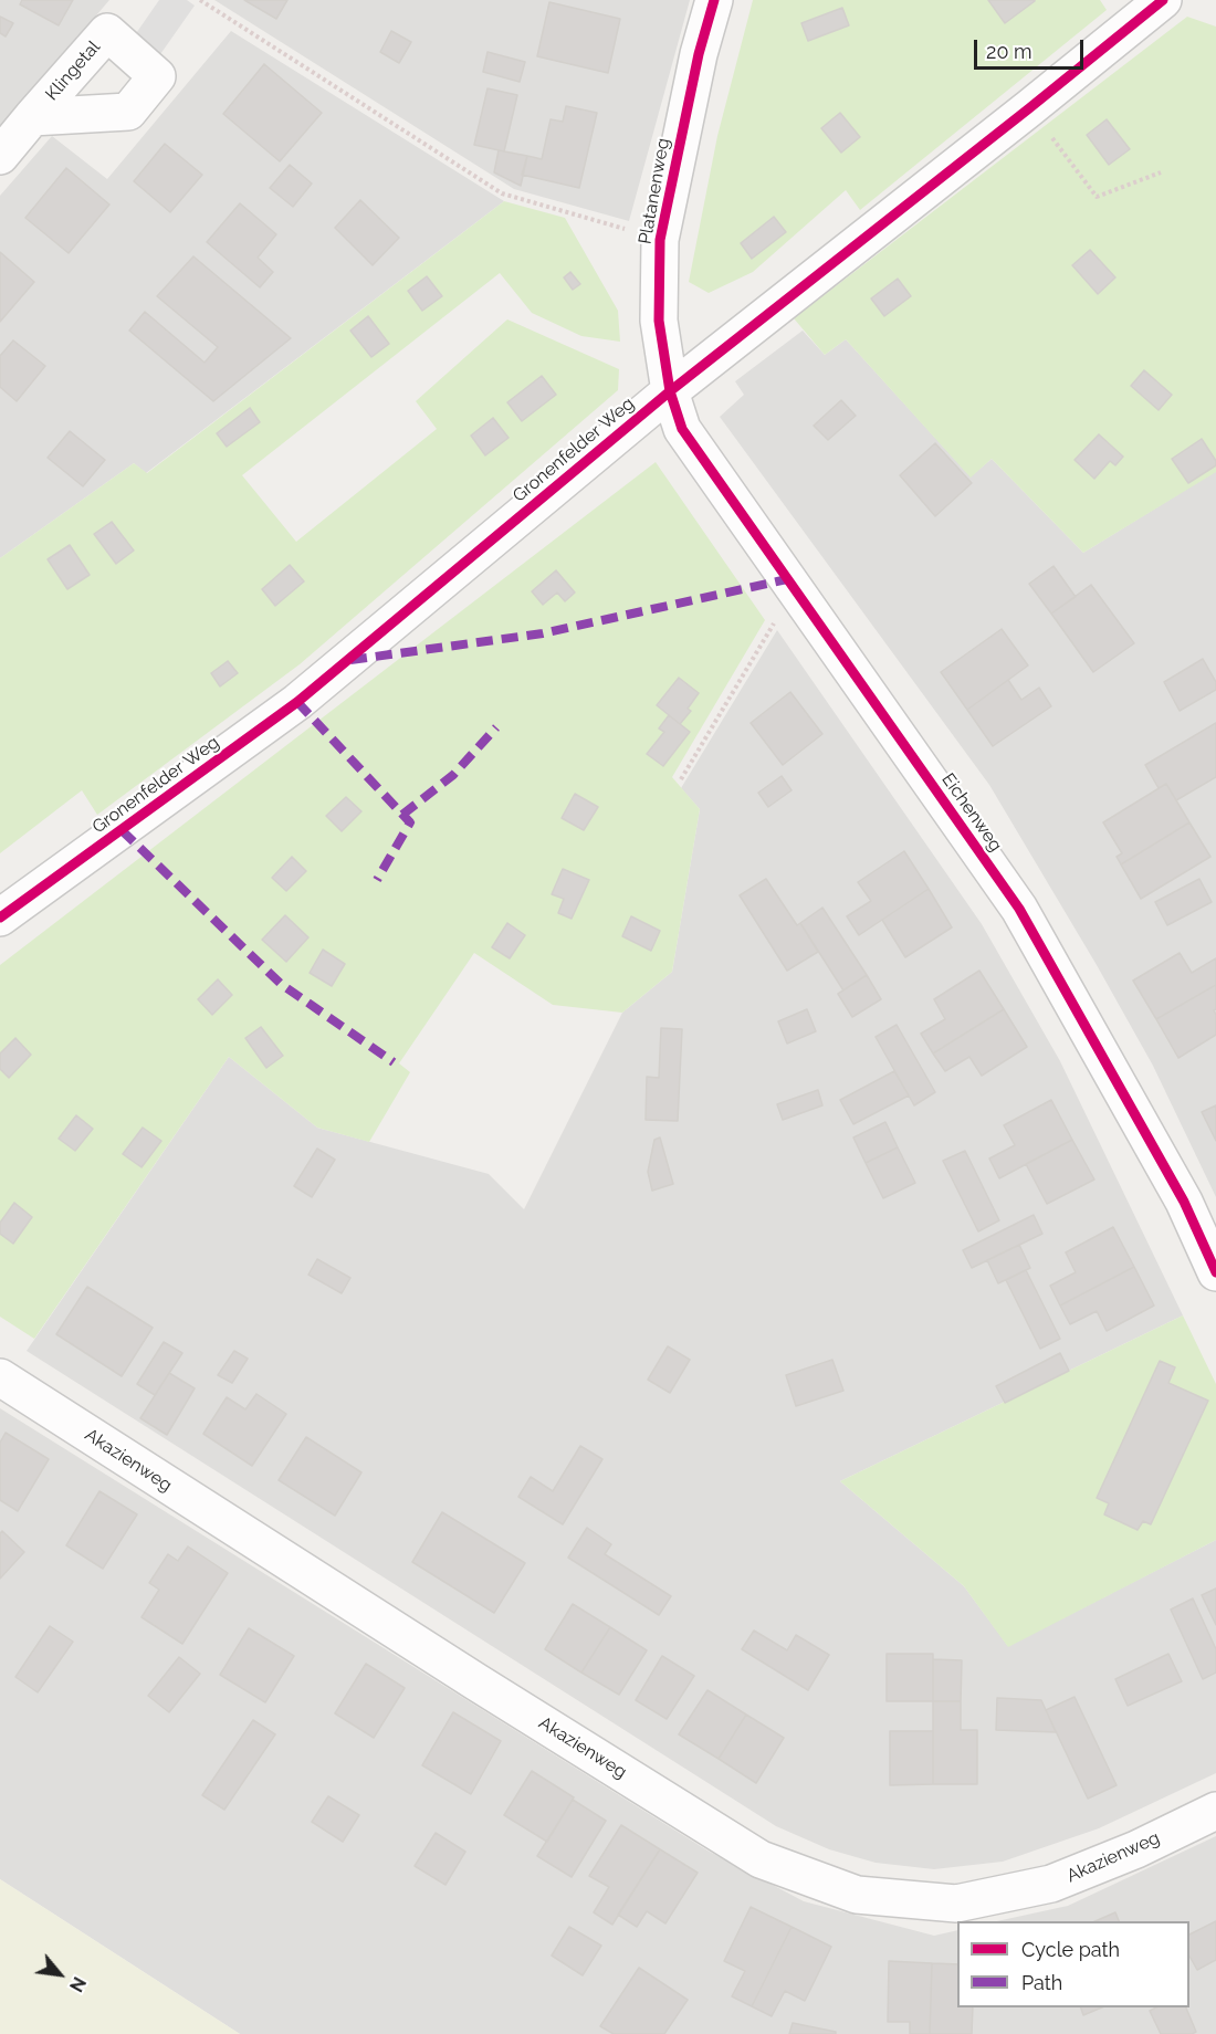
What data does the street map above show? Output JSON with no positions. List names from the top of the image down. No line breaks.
{"streets":{"street":["Klingetal","Platanenweg","Gronenfelder Weg","Eichenweg","Akazienweg"]},"crossings":[["Platanenweg","Gronenfelder Weg"],["Platanenweg","Eichenweg"],["Gronenfelder Weg","Eichenweg"]],"legend":["Cycle path","Path"],"scale_bar":"20 m","north":"bottom right"}
